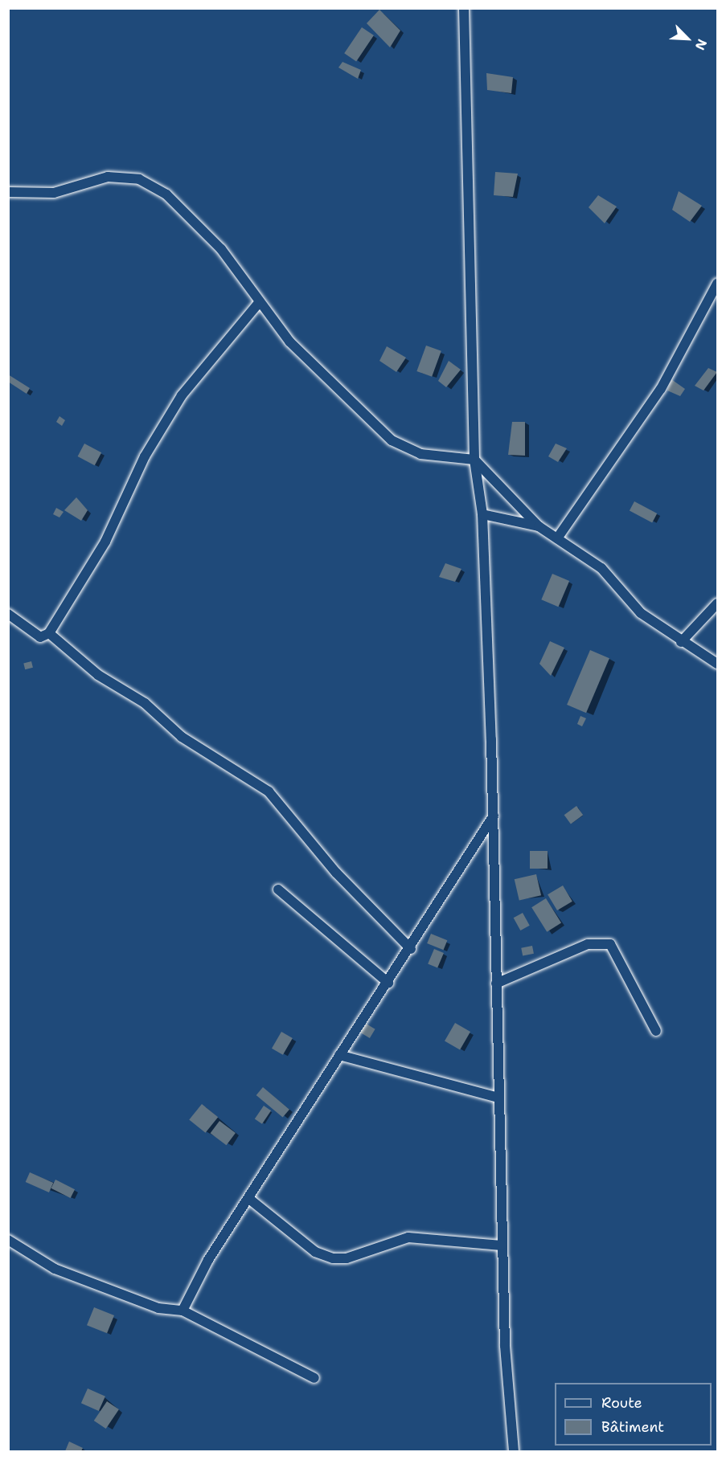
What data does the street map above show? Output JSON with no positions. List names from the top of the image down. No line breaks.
{"legend":["Route","Bâtiment"],"north":"bottom right"}
